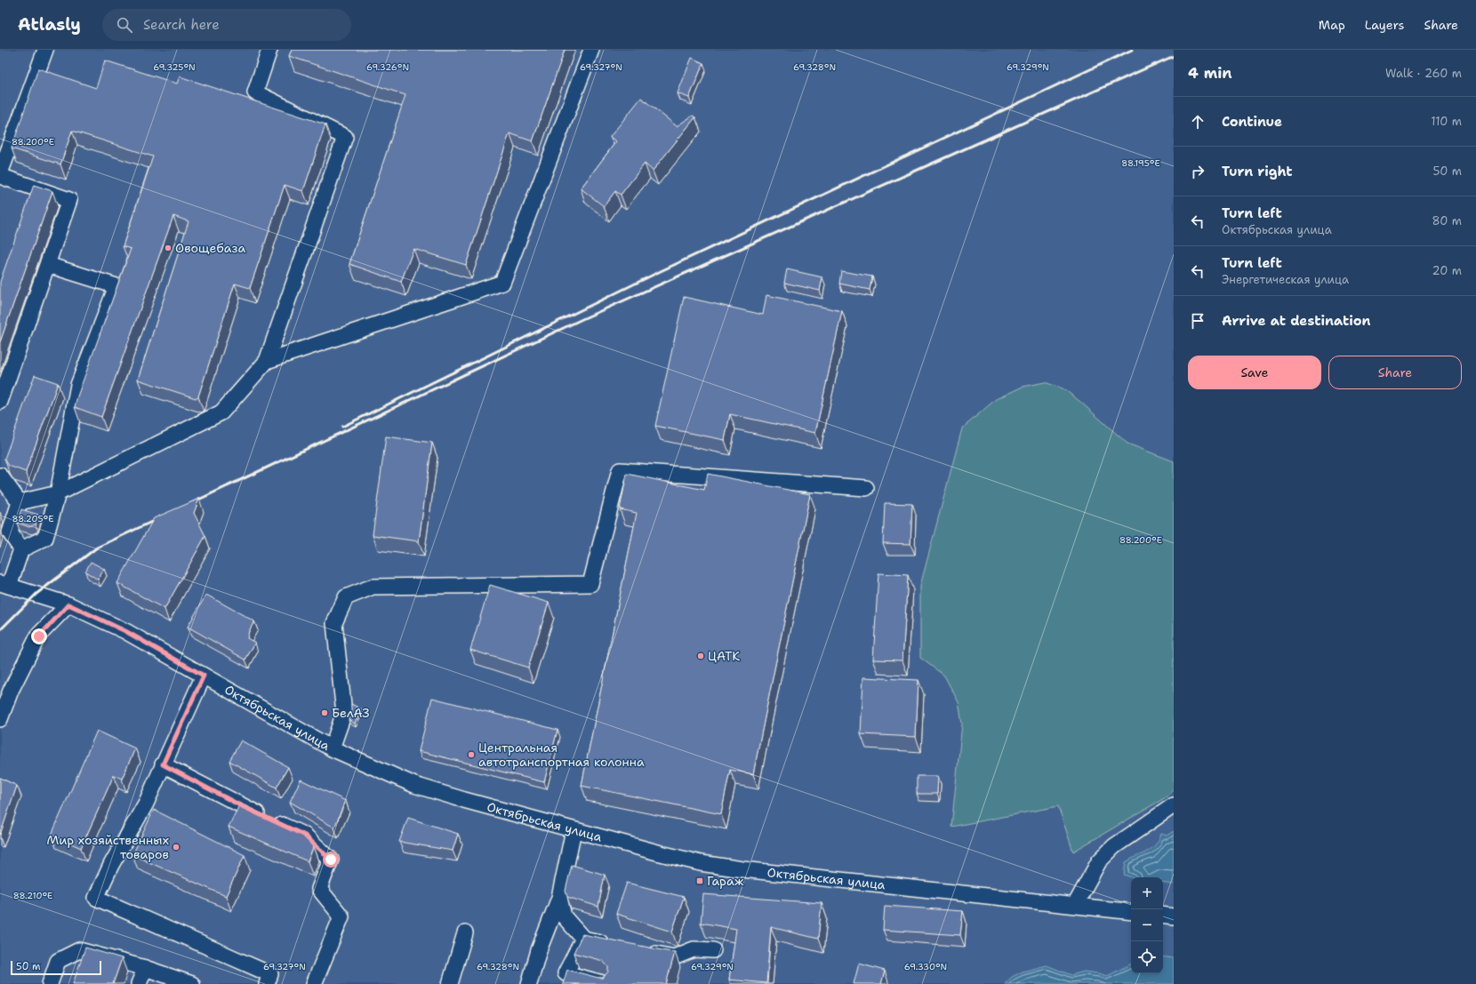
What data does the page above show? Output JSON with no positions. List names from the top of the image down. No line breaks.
{"streets":{"street":["Октябрьская улица"]},"places":{"other":["Овощебаза","ЦАТК","БелАЗ","Центральная автотранспортная колонна","Мир хозяйственных товаров"],"transit":["Гараж"]},"scale_bar":"50 m","page":{"header":"Atlasly","search":"Search here","nav":["Map","Layers","Share"],"heading":["4 min","Walk · 260 m"],"list":[["Continue","110 m"],["Turn right","50 m"],["Turn left","Октябрьская улица","80 m"],["Turn left","Энергетическая улица","20 m"],"Arrive at destination"],"buttons":["Save","Share"],"map_buttons":["+","−"],"scale":"50 m"},"coordinates":["69.326°N","69.327°N","69.328°N","69.329°N","69.325°N","88.200°E","88.195°E","88.205°E","88.210°E","69.330°N"]}
